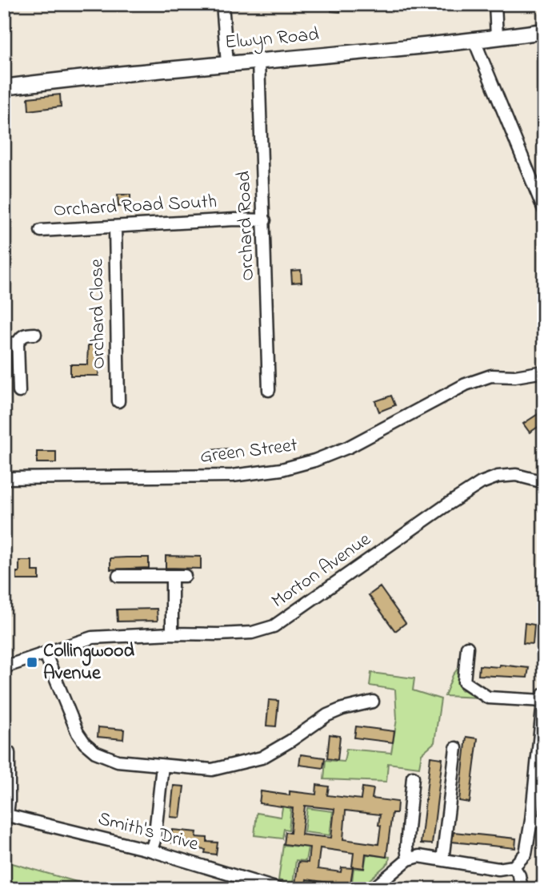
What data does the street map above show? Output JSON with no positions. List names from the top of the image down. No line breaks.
{"streets":{"street":["Elwyn Road","Orchard Road South","Orchard Road","Orchard Close","Green Street","Morton Avenue","Smith's Drive"]},"crossings":[["Elwyn Road","Orchard Road"],["Orchard Road South","Orchard Road"],["Orchard Road South","Orchard Close"]],"places":{"transit":["Collingwood Avenue"]}}
